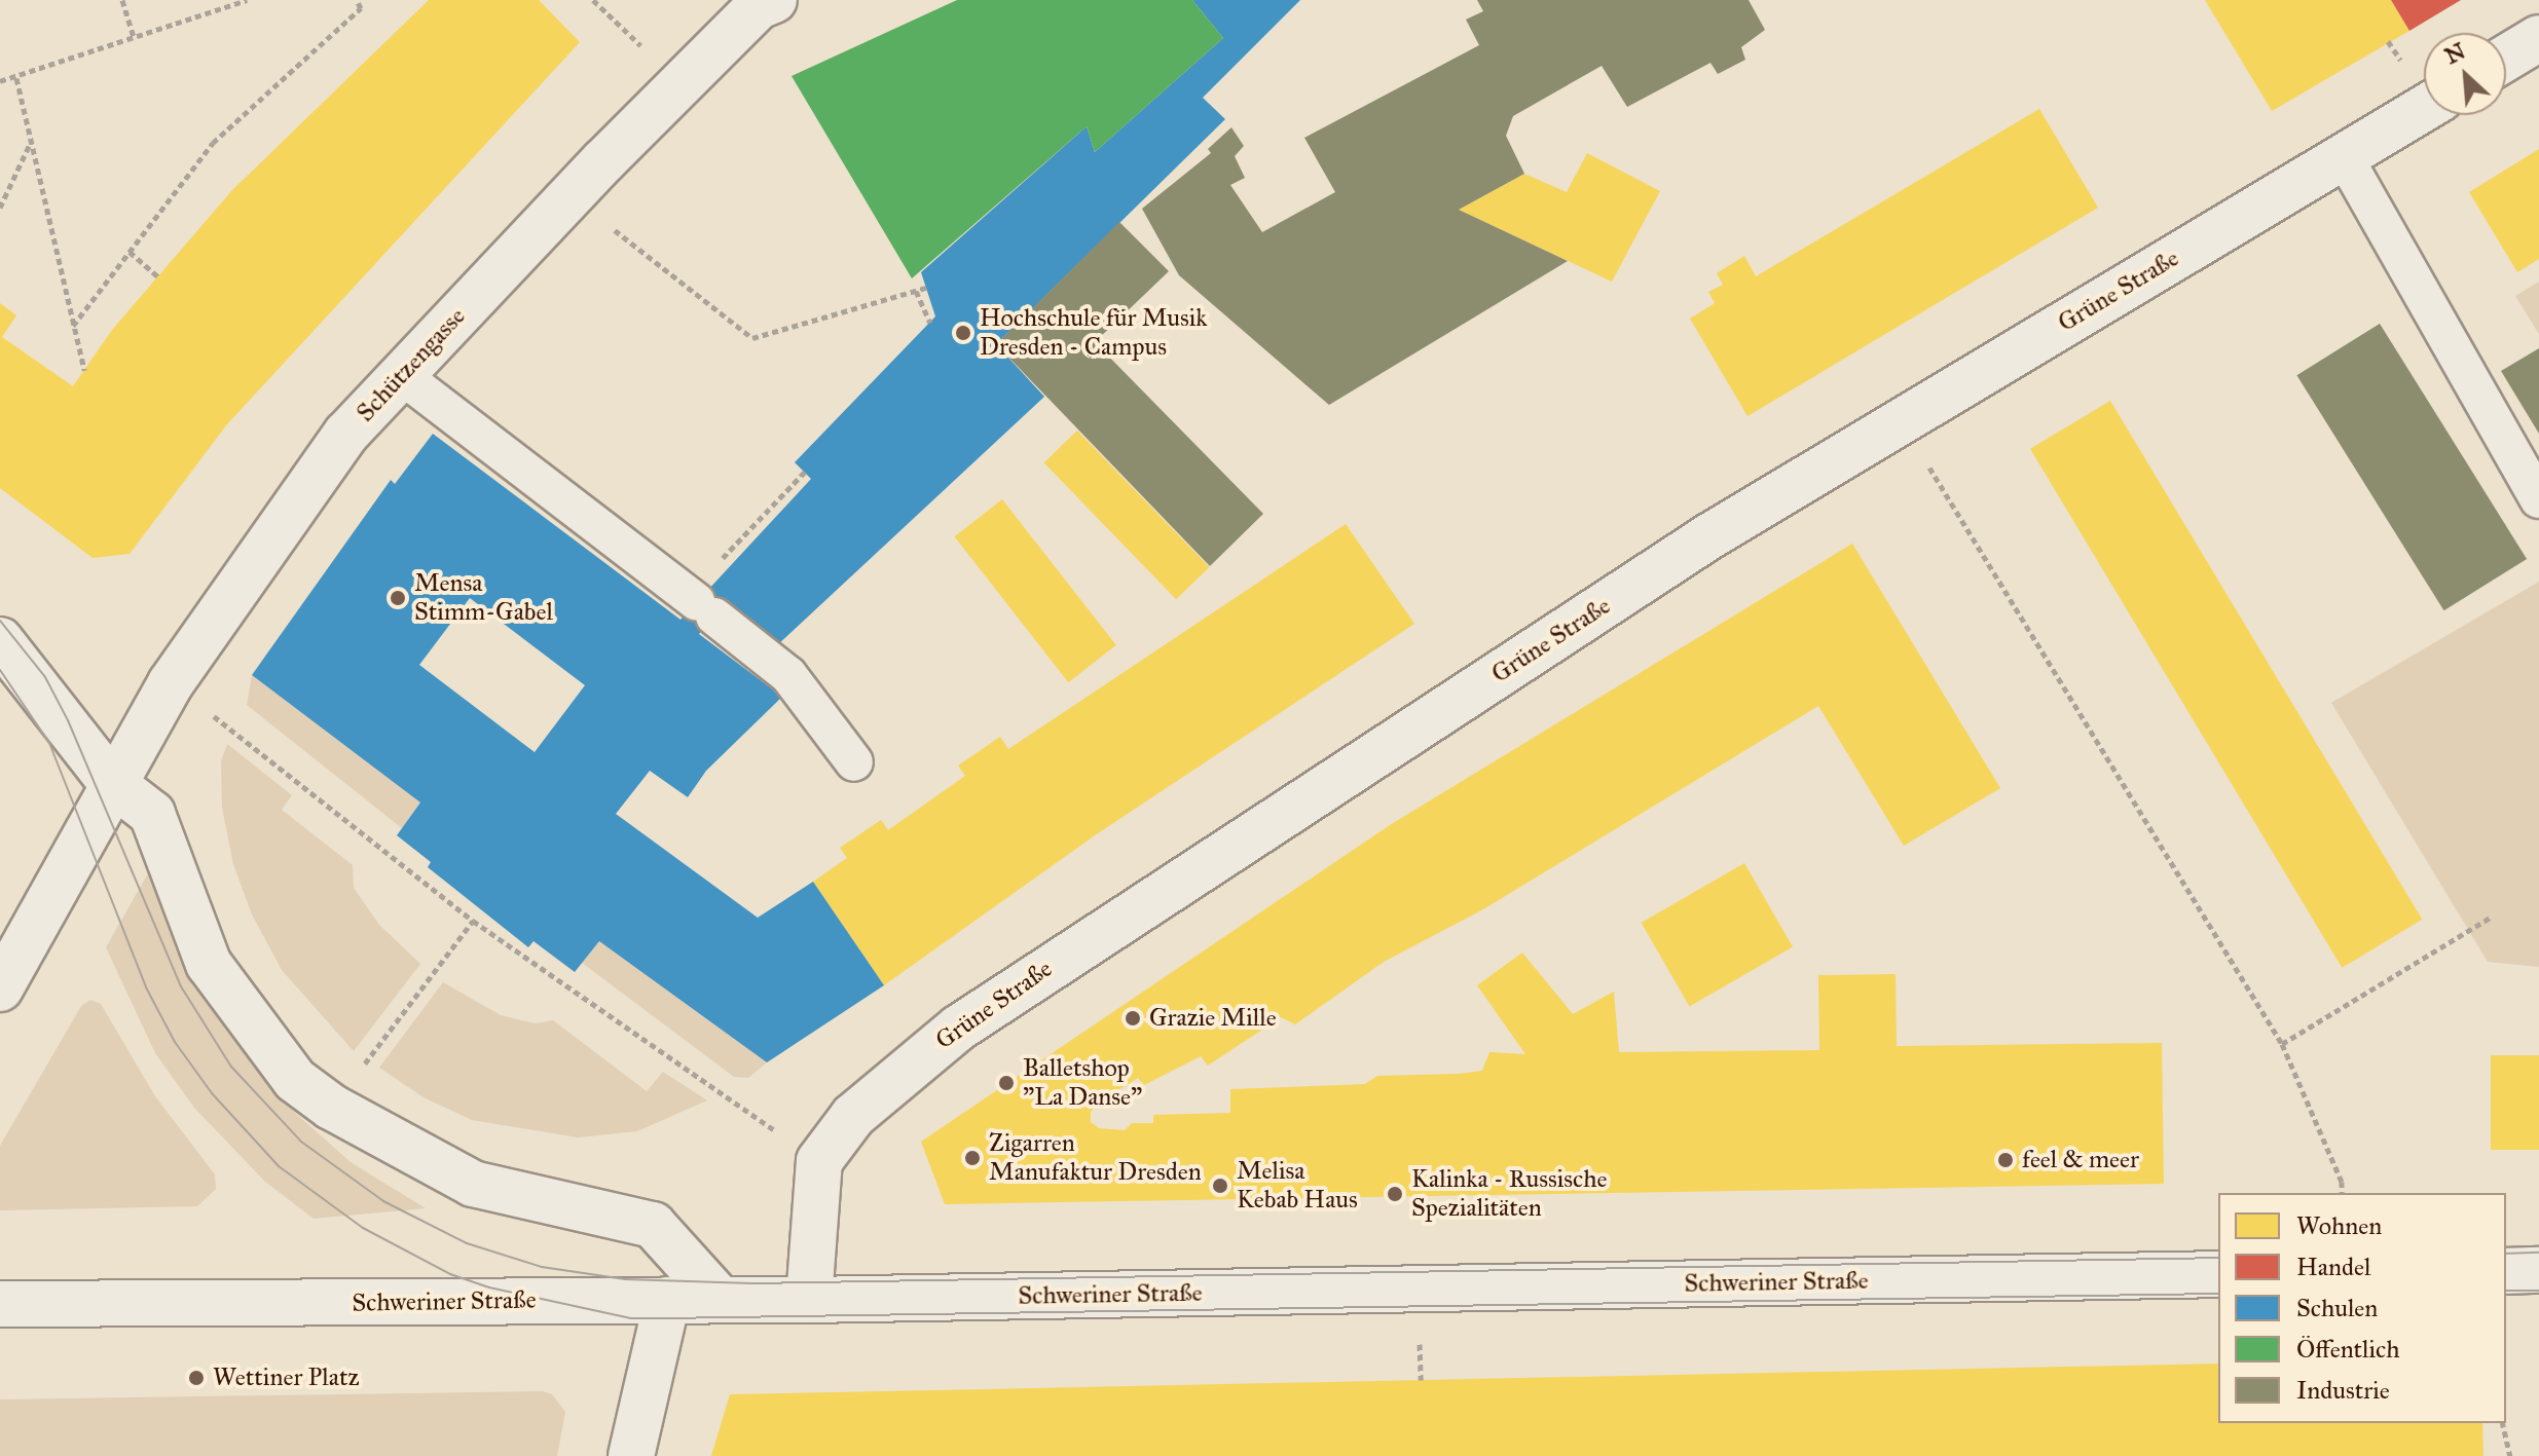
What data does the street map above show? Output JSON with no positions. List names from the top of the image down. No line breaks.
{"streets":{"street":["Grüne Straße","Schützengasse","Schweriner Straße"]},"places":["Hochschule für Musik Dresden - Campus","Mensa Stimm-Gabel","Grazie Mille","Balletshop \"La Danse\"","Zigarren Manufaktur Dresden","feel & meer","Melisa Kebab Haus","Kalinka - Russische Spezialitäten","Wettiner Platz"],"legend":["Wohnen","Handel","Schulen","Öffentlich","Industrie"],"north":"top left"}
